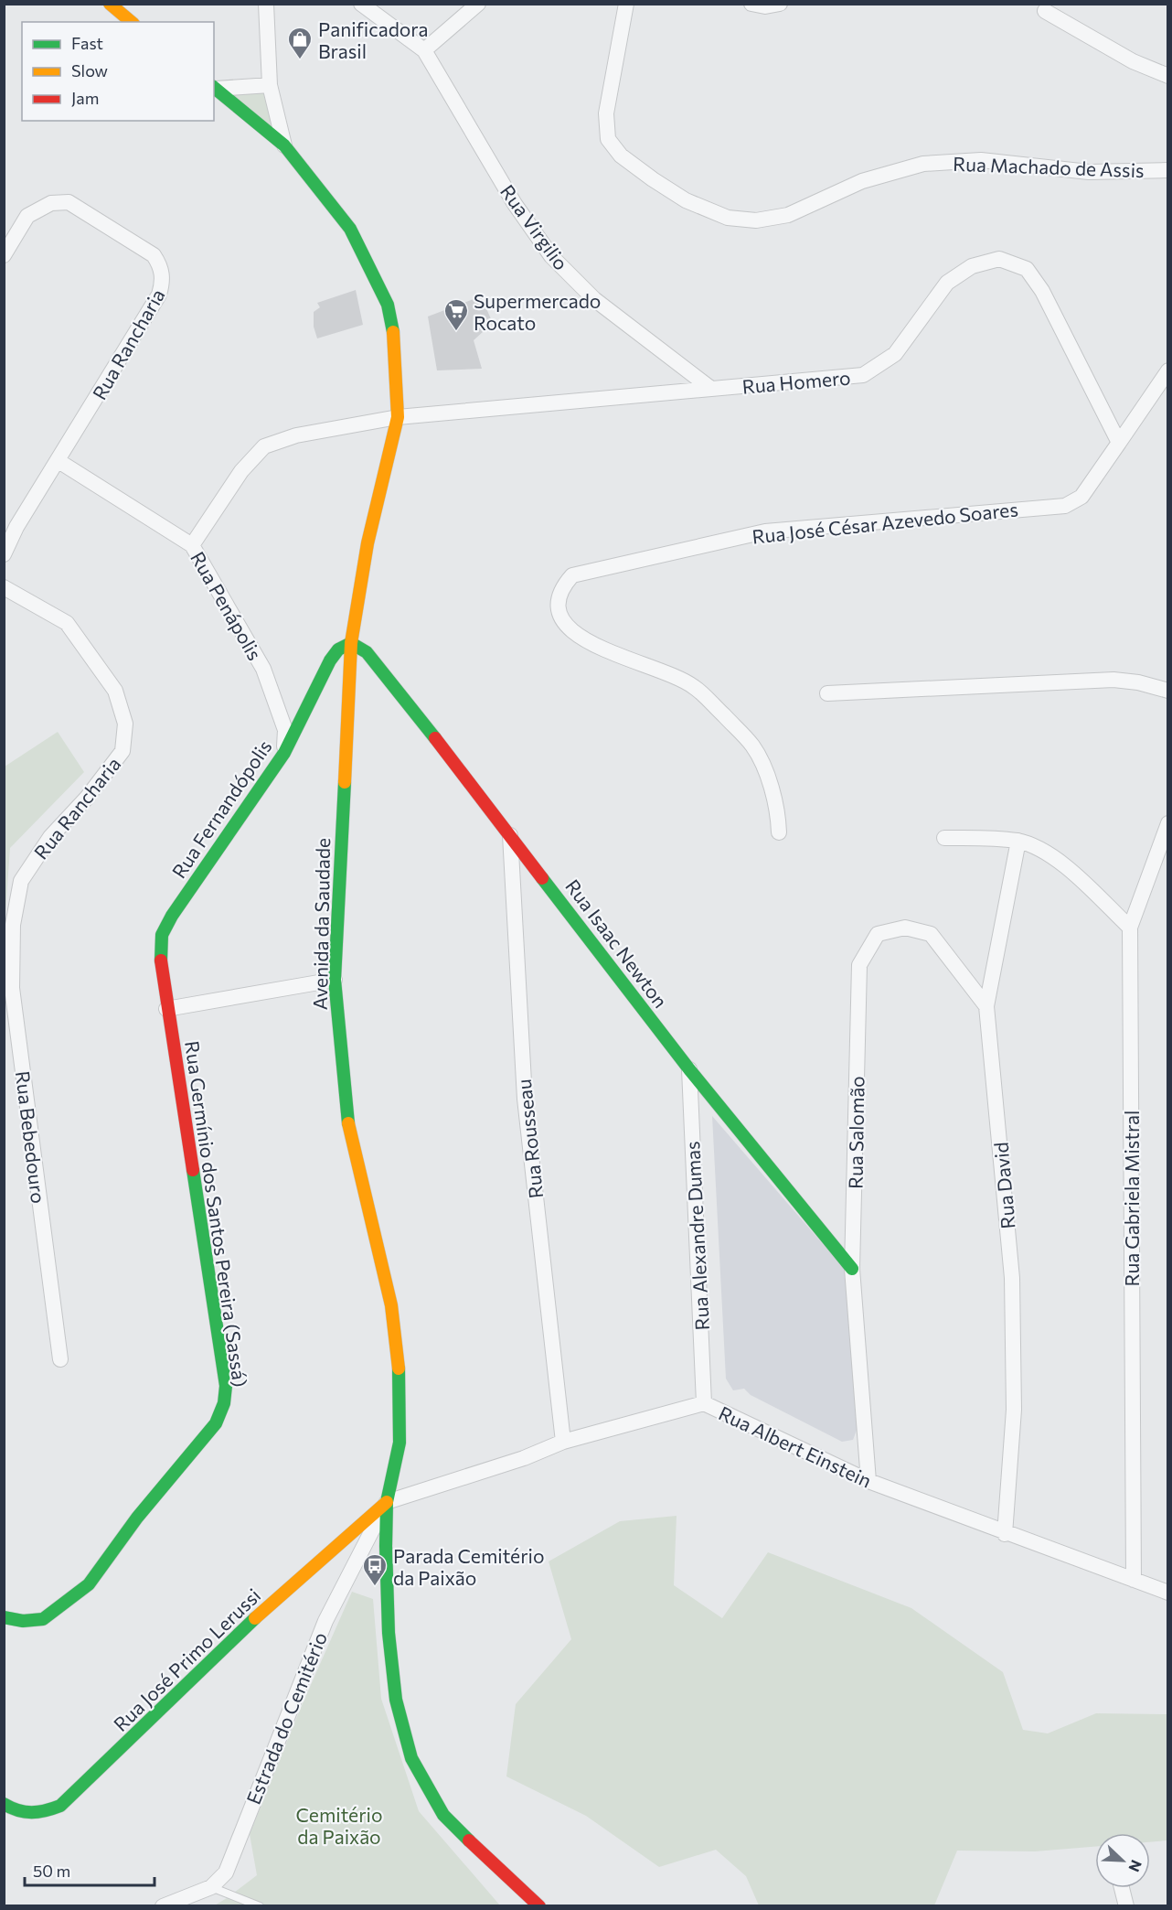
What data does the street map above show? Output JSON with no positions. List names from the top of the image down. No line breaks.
{"streets":{"street":["Rua Machado de Assis","Rua Virgilio","Rua Rancharia","Rua Homero","Rua José César Azevedo Soares","Rua Penápolis","Rua Fernandópolis","Avenida da Saudade","Rua Isaac Newton","Rua Salomão","Rua Bebedouro","Rua Rousseau","Rua David","Rua Gabriela Mistral","Rua Germínio dos Santos Pereira (Sassá)","Rua Alexandre Dumas","Rua Albert Einstein","Rua José Primo Lerussi","Estrada do Cemitério"]},"crossings":[["Rua Virgilio","Rua Homero"],["Rua Rancharia","Rua Penápolis"],["Rua Rancharia","Rua Bebedouro"],["Rua Homero","Rua José César Azevedo Soares"],["Rua Homero","Rua Penápolis"],["Rua Homero","Avenida da Saudade"],["Rua Penápolis","Rua Fernandópolis"],["Rua Fernandópolis","Avenida da Saudade"],["Rua Fernandópolis","Rua Isaac Newton"],["Rua Fernandópolis","Rua Germínio dos Santos Pereira (Sassá)"],["Avenida da Saudade","Rua Isaac Newton"],["Avenida da Saudade","Rua Albert Einstein"],["Avenida da Saudade","Rua José Primo Lerussi"],["Avenida da Saudade","Estrada do Cemitério"],["Rua Isaac Newton","Rua Salomão"],["Rua Isaac Newton","Rua Rousseau"],["Rua Isaac Newton","Rua Alexandre Dumas"],["Rua Salomão","Rua David"],["Rua Salomão","Rua Albert Einstein"],["Rua Rousseau","Rua Albert Einstein"],["Rua David","Rua Albert Einstein"],["Rua Gabriela Mistral","Rua Albert Einstein"],["Rua Alexandre Dumas","Rua Albert Einstein"],["Rua Albert Einstein","Rua José Primo Lerussi"],["Rua Albert Einstein","Estrada do Cemitério"],["Rua José Primo Lerussi","Estrada do Cemitério"]],"parks":["Cemitério da Paixão"],"places":{"shop":["Panificadora Brasil"],"supermarket":["Supermercado Rocato"],"bus stop":["Parada Cemitério da Paixão"]},"legend":["Fast","Slow","Jam"],"scale_bar":"50 m","north":"bottom right"}
